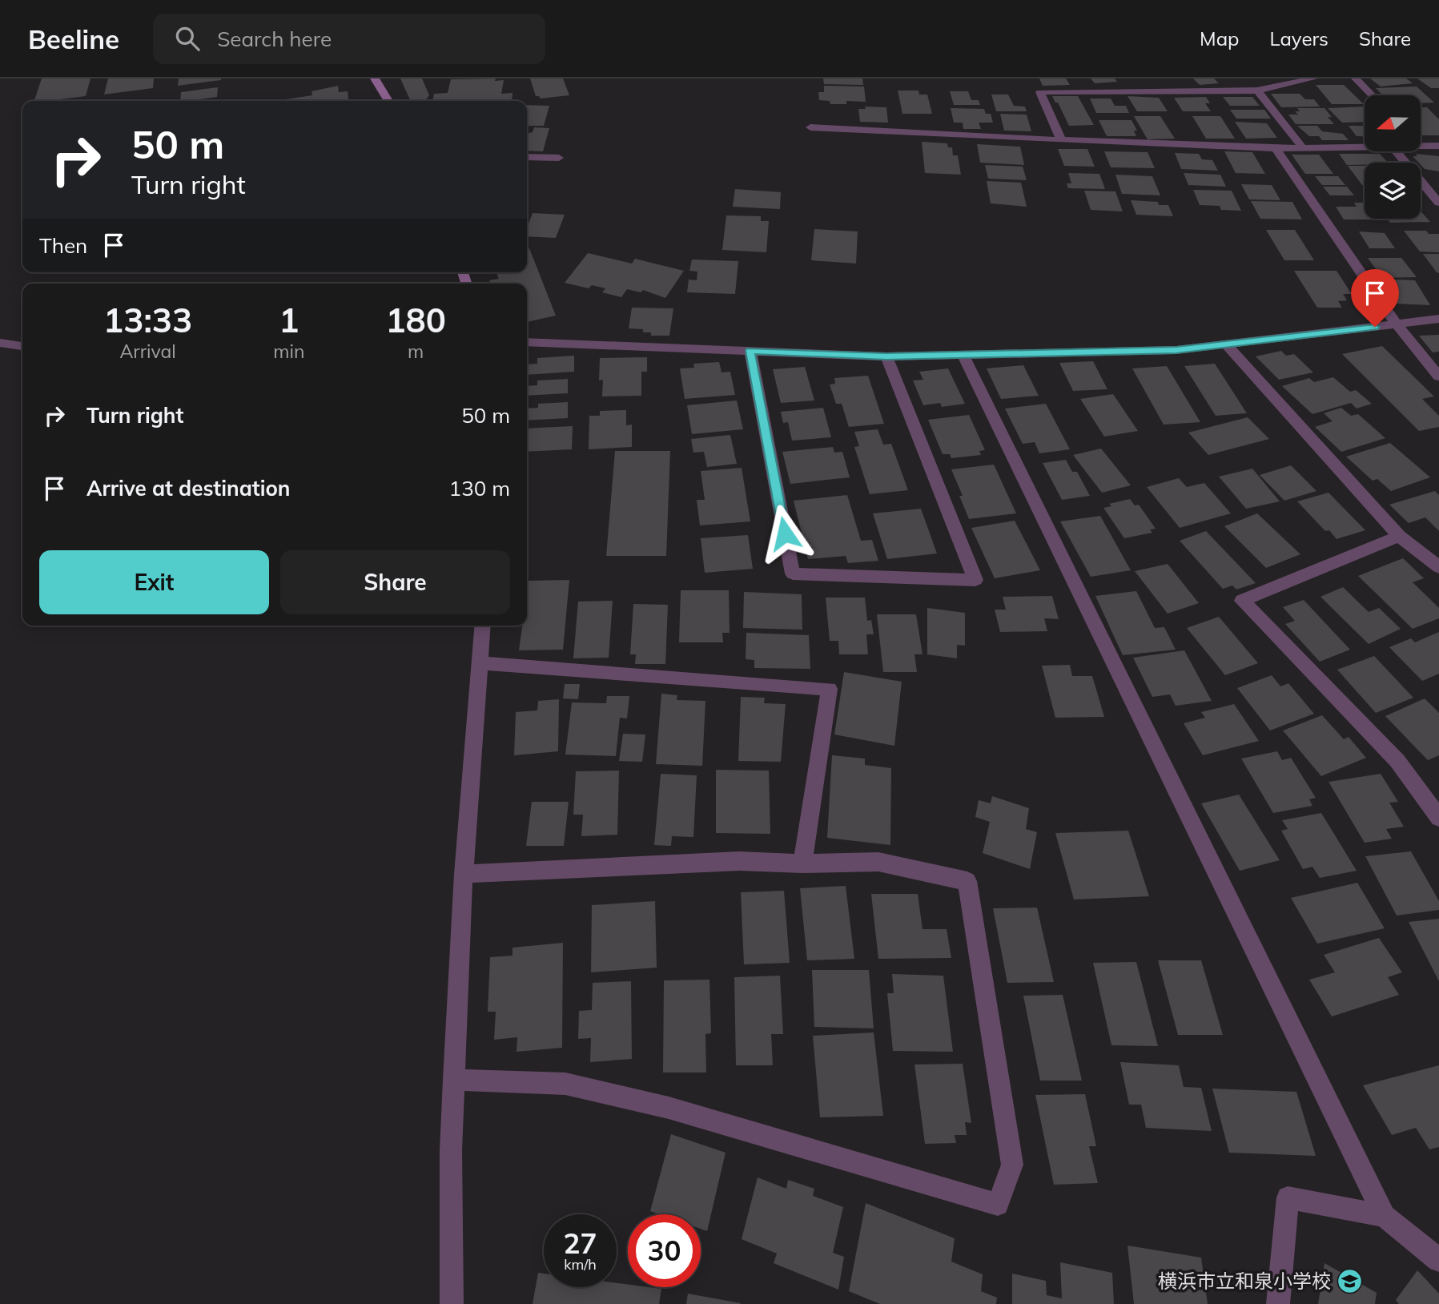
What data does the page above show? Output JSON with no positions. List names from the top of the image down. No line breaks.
{"places":{"school or university":["横浜市立和泉小学校"]},"north":"left","page":{"header":"Beeline","search":"Search here","nav":["Map","Layers","Share"],"turn":["50 m","Turn right"],"then":"Then","eta":["13:33","Arrival","1","min","180","m"],"list":[{"name":"Turn right","value":"50 m"},{"name":"Arrive at destination","value":"130 m"}],"buttons":["Exit","Share"],"speed":"27 km/h","limit":"30"}}
